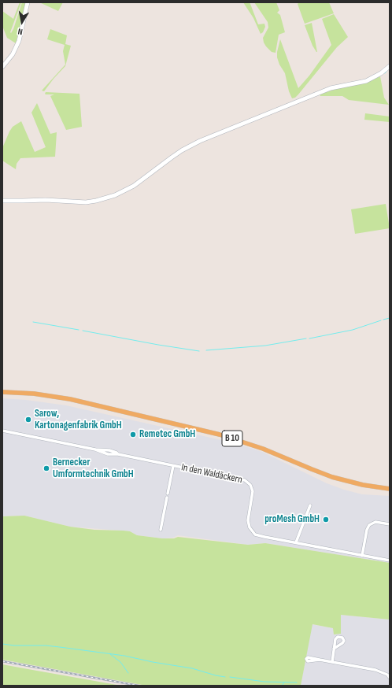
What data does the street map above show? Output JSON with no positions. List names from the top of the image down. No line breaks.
{"streets":{"main road":["B 10"],"street":["In den Waldäckern"]},"places":["Sarow, Kartonagenfabrik GmbH","Remetec GmbH","Bernecker Umformtechnik GmbH","proMesh GmbH"],"north":"bottom"}
